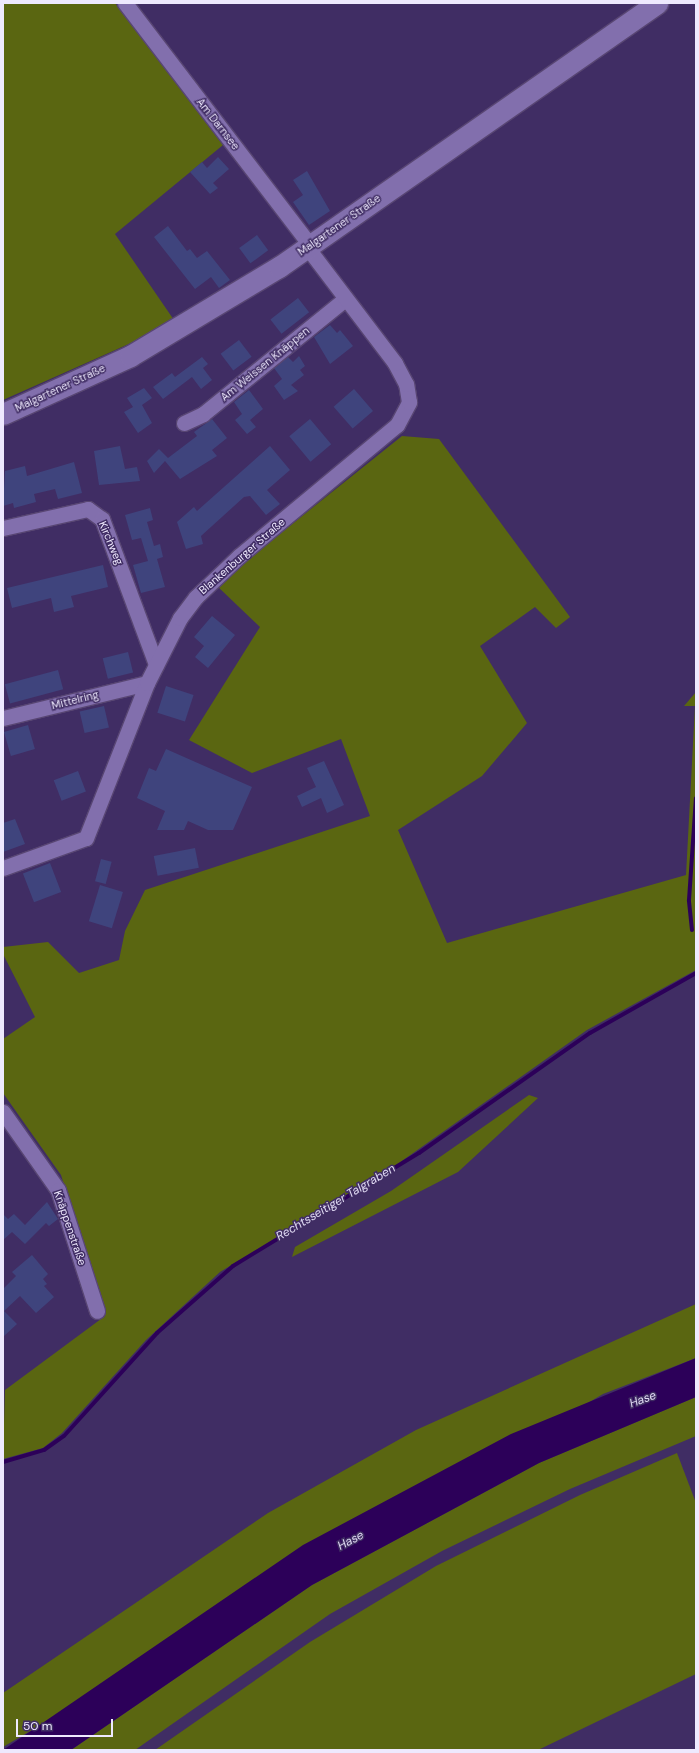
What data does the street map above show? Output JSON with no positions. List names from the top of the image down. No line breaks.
{"streets":{"street":["Am Darnsee","Malgartener Straße","Am Weissen Knäppen","Kirchweg","Blankenburger Straße","Mittelring","Knäppenstraße"]},"crossings":[["Am Darnsee","Malgartener Straße"],["Am Darnsee","Blankenburger Straße"],["Malgartener Straße","Blankenburger Straße"],["Am Weissen Knäppen","Blankenburger Straße"],["Kirchweg","Blankenburger Straße"],["Blankenburger Straße","Mittelring"]],"water":["Rechtsseitiger Talgraben","Hase"],"scale_bar":"50 m"}
